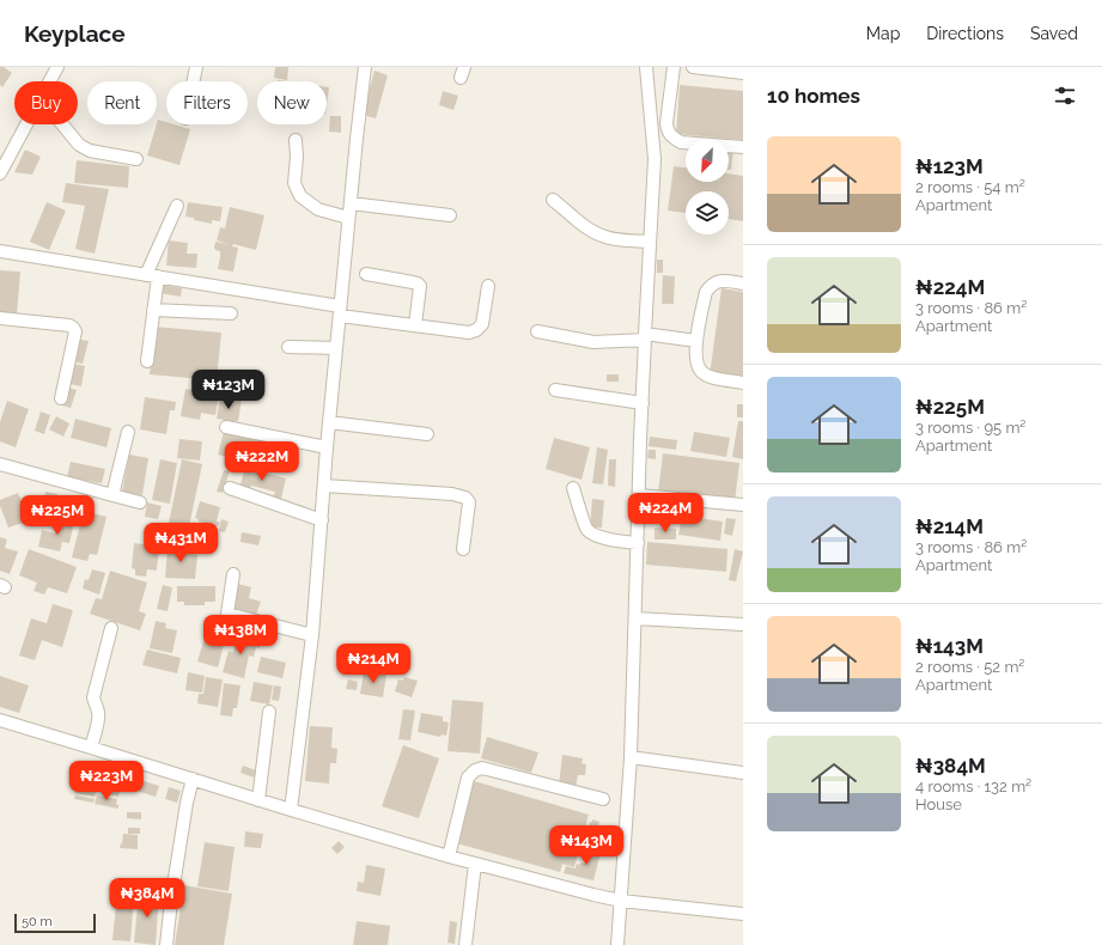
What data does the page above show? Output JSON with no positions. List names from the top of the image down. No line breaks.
{"scale_bar":"50 m","north":"bottom left","page":{"header":"Keyplace","nav":["Map","Directions","Saved"],"heading":"10 homes","chip":["Buy","Rent","Filters","New"],"list":[{"name":"₦123M","note":"2 rooms · 54 m² · Apartment"},{"name":"₦224M","note":"3 rooms · 86 m² · Apartment"},{"name":"₦225M","note":"3 rooms · 95 m² · Apartment"},{"name":"₦214M","note":"3 rooms · 86 m² · Apartment"},{"name":"₦143M","note":"2 rooms · 52 m² · Apartment"},{"name":"₦384M","note":"4 rooms · 132 m² · House"}],"price":["₦123M","₦222M","₦224M","₦225M","₦431M","₦138M","₦214M","₦223M","₦143M","₦384M"],"scale":"50 m"}}
